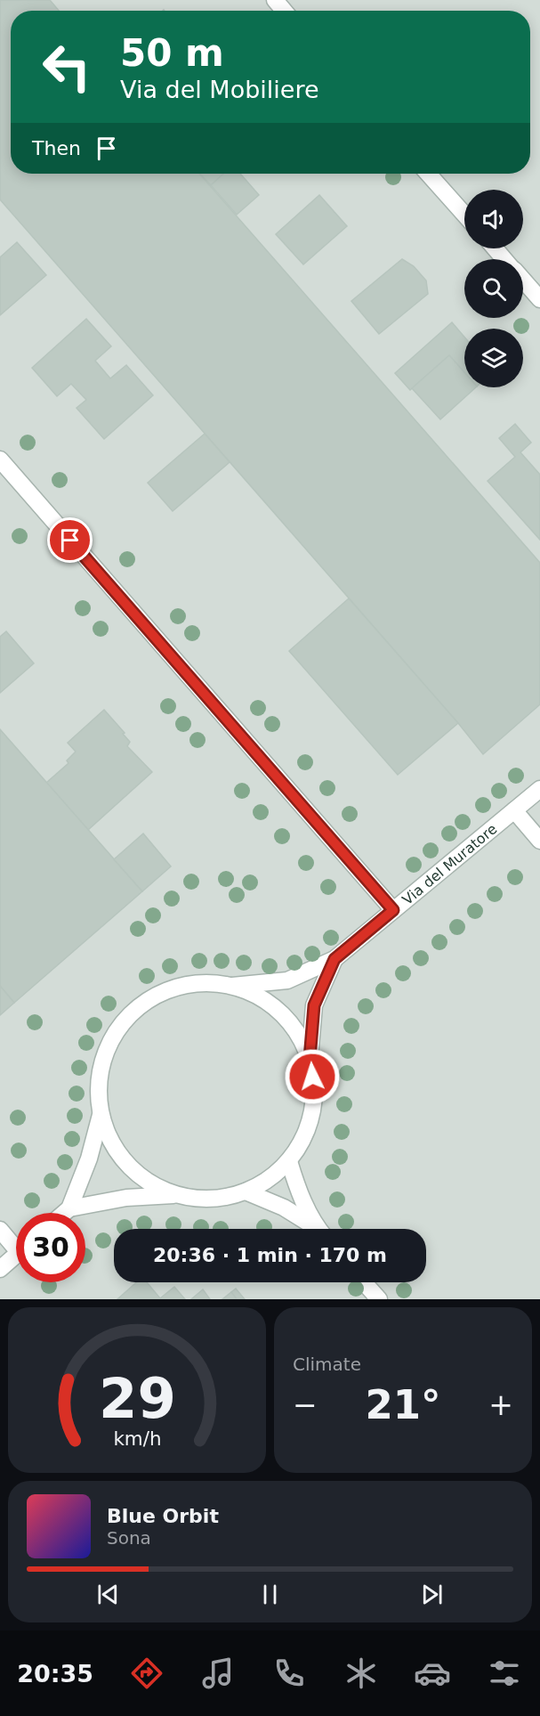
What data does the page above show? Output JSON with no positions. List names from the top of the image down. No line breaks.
{"streets":{"street":["Via del Muratore"]},"page":{"turn":["50 m","Via del Mobiliere"],"then":"Then","limit":"30","trip":"20:36 · 1 min · 170 m","tile":"Climate","heat":["−","21°","+"],"song":["Blue Orbit","Sona"],"tabs":"20:35","gauge":["29","km/h"]}}
